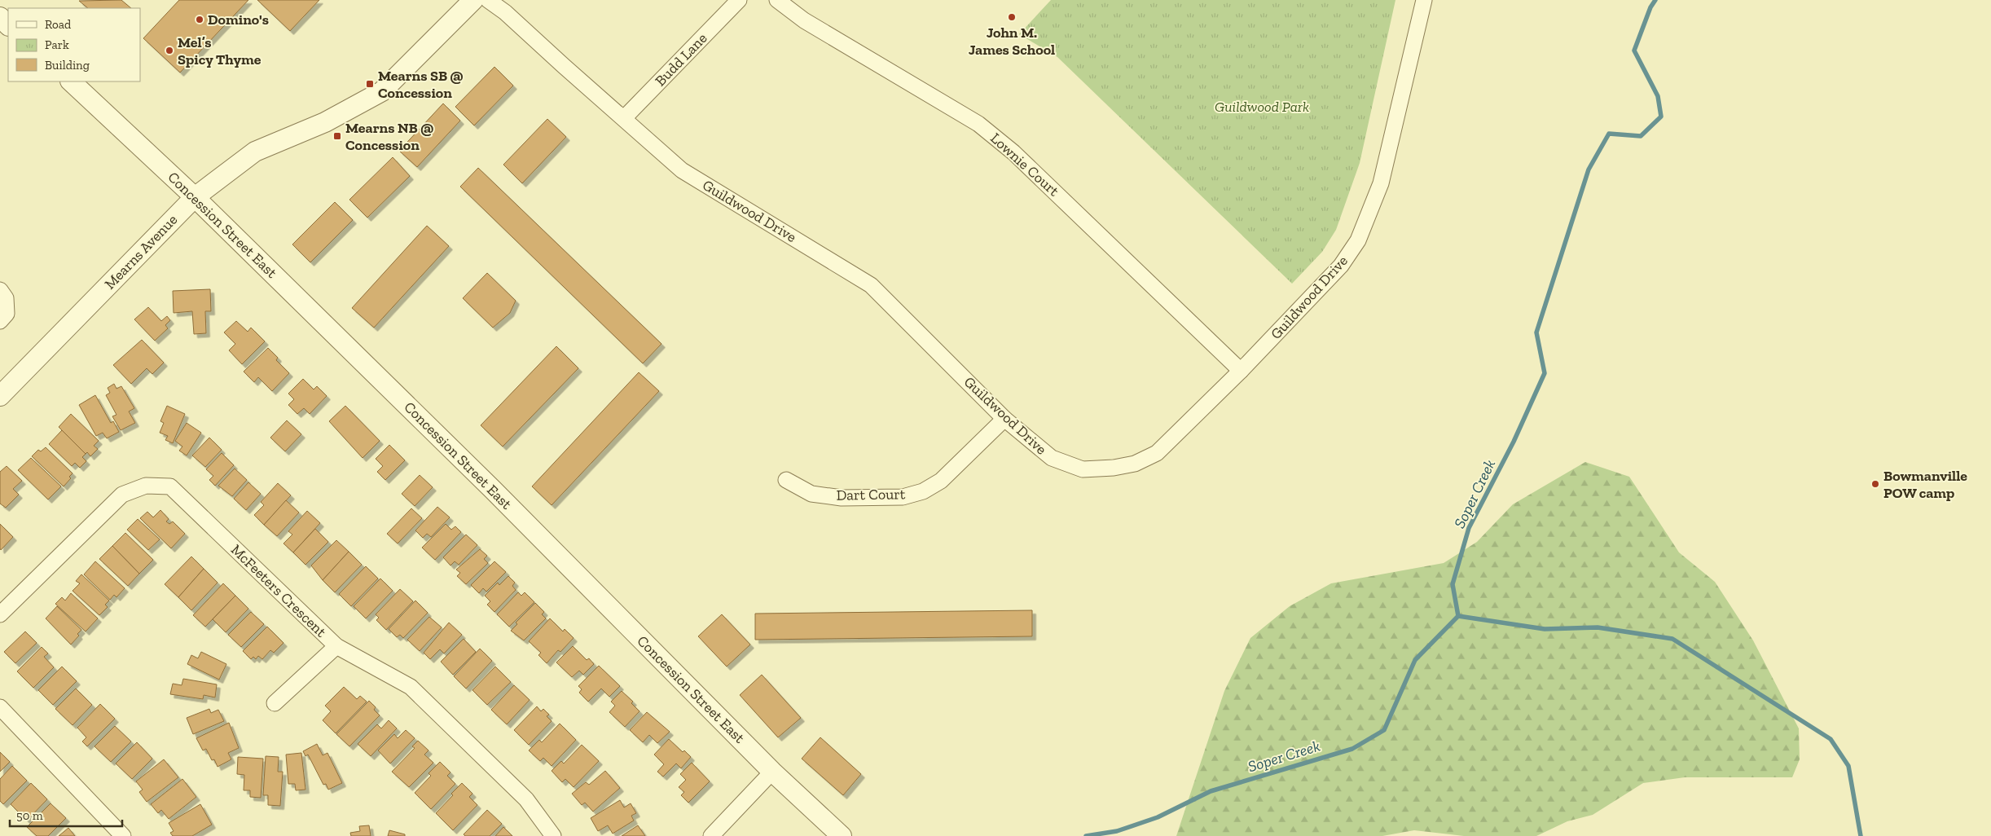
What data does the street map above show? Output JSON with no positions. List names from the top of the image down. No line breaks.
{"streets":{"street":["Budd Lane","Lownie Court","Guildwood Drive","Concession Street East","Mearns Avenue","Dart Court","McFeeters Crescent"]},"crossings":[["Budd Lane","Guildwood Drive"],["Lownie Court","Guildwood Drive"],["Guildwood Drive","Dart Court"],["Concession Street East","Mearns Avenue"]],"water":["Soper Creek"],"parks":["Guildwood Park"],"places":{"other":["John M. James School","Domino's","Mel’s Spicy Thyme","Bowmanville POW camp"],"transit":["Mearns SB @ Concession","Mearns NB @ Concession"]},"legend":["Road","Park","Building"],"scale_bar":"50 m"}
